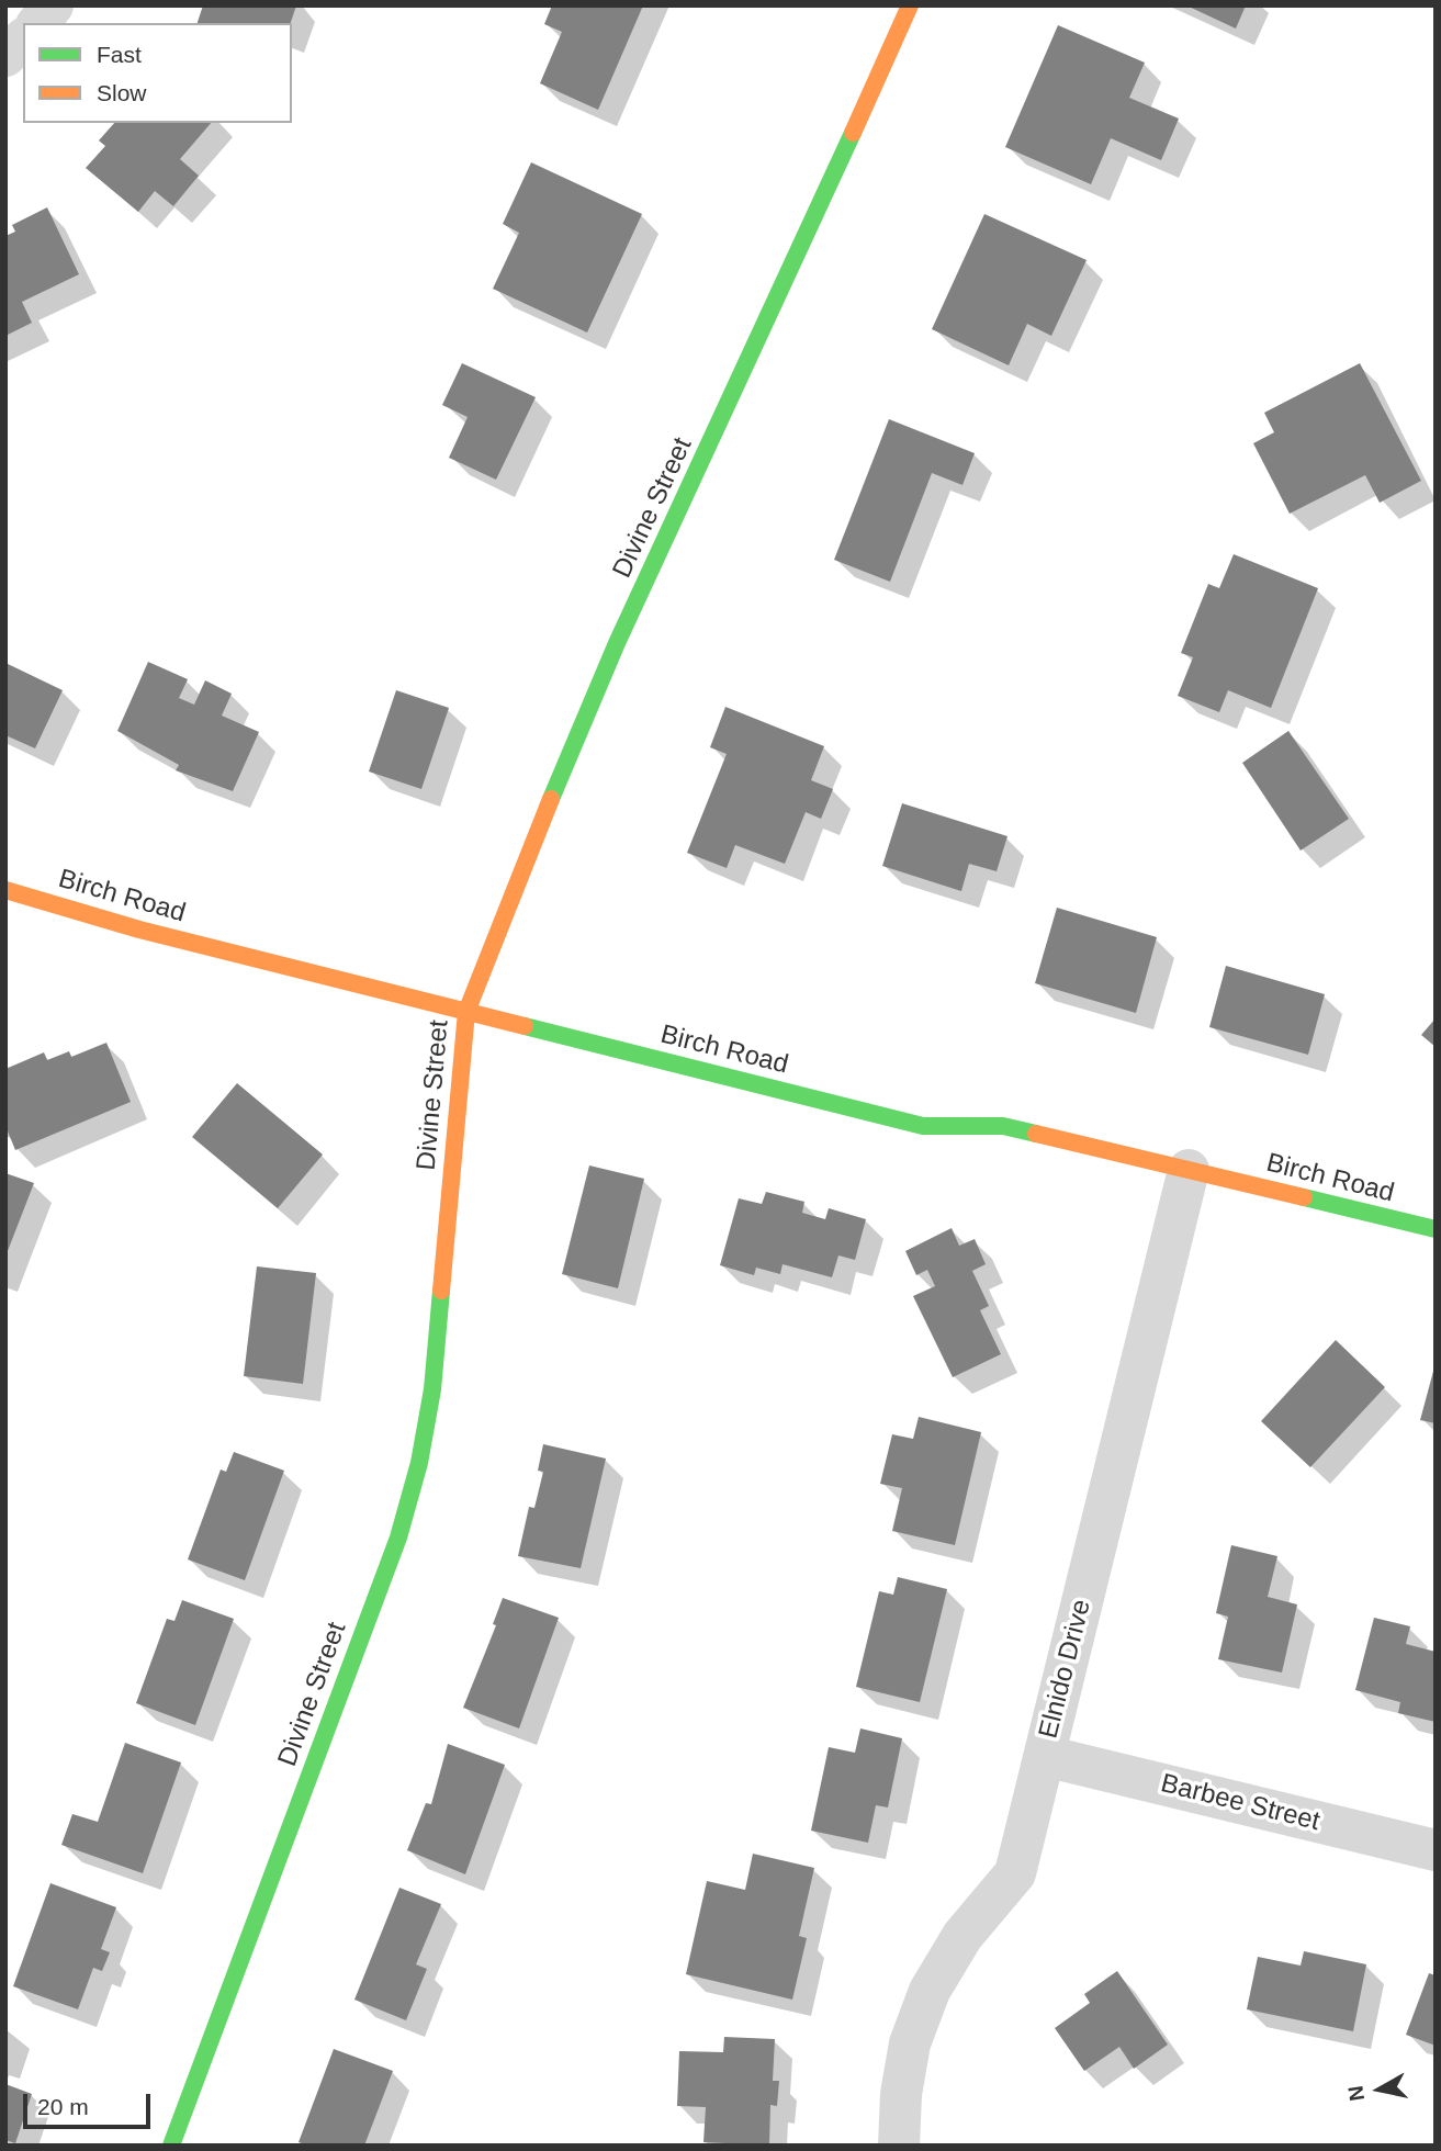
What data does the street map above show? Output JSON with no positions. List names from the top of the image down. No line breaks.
{"streets":{"street":["Divine Street","Birch Road","Elnido Drive","Barbee Street"]},"crossings":[["Divine Street","Birch Road"],["Birch Road","Elnido Drive"],["Elnido Drive","Barbee Street"]],"legend":["Fast","Slow"],"scale_bar":"20 m","north":"left"}
